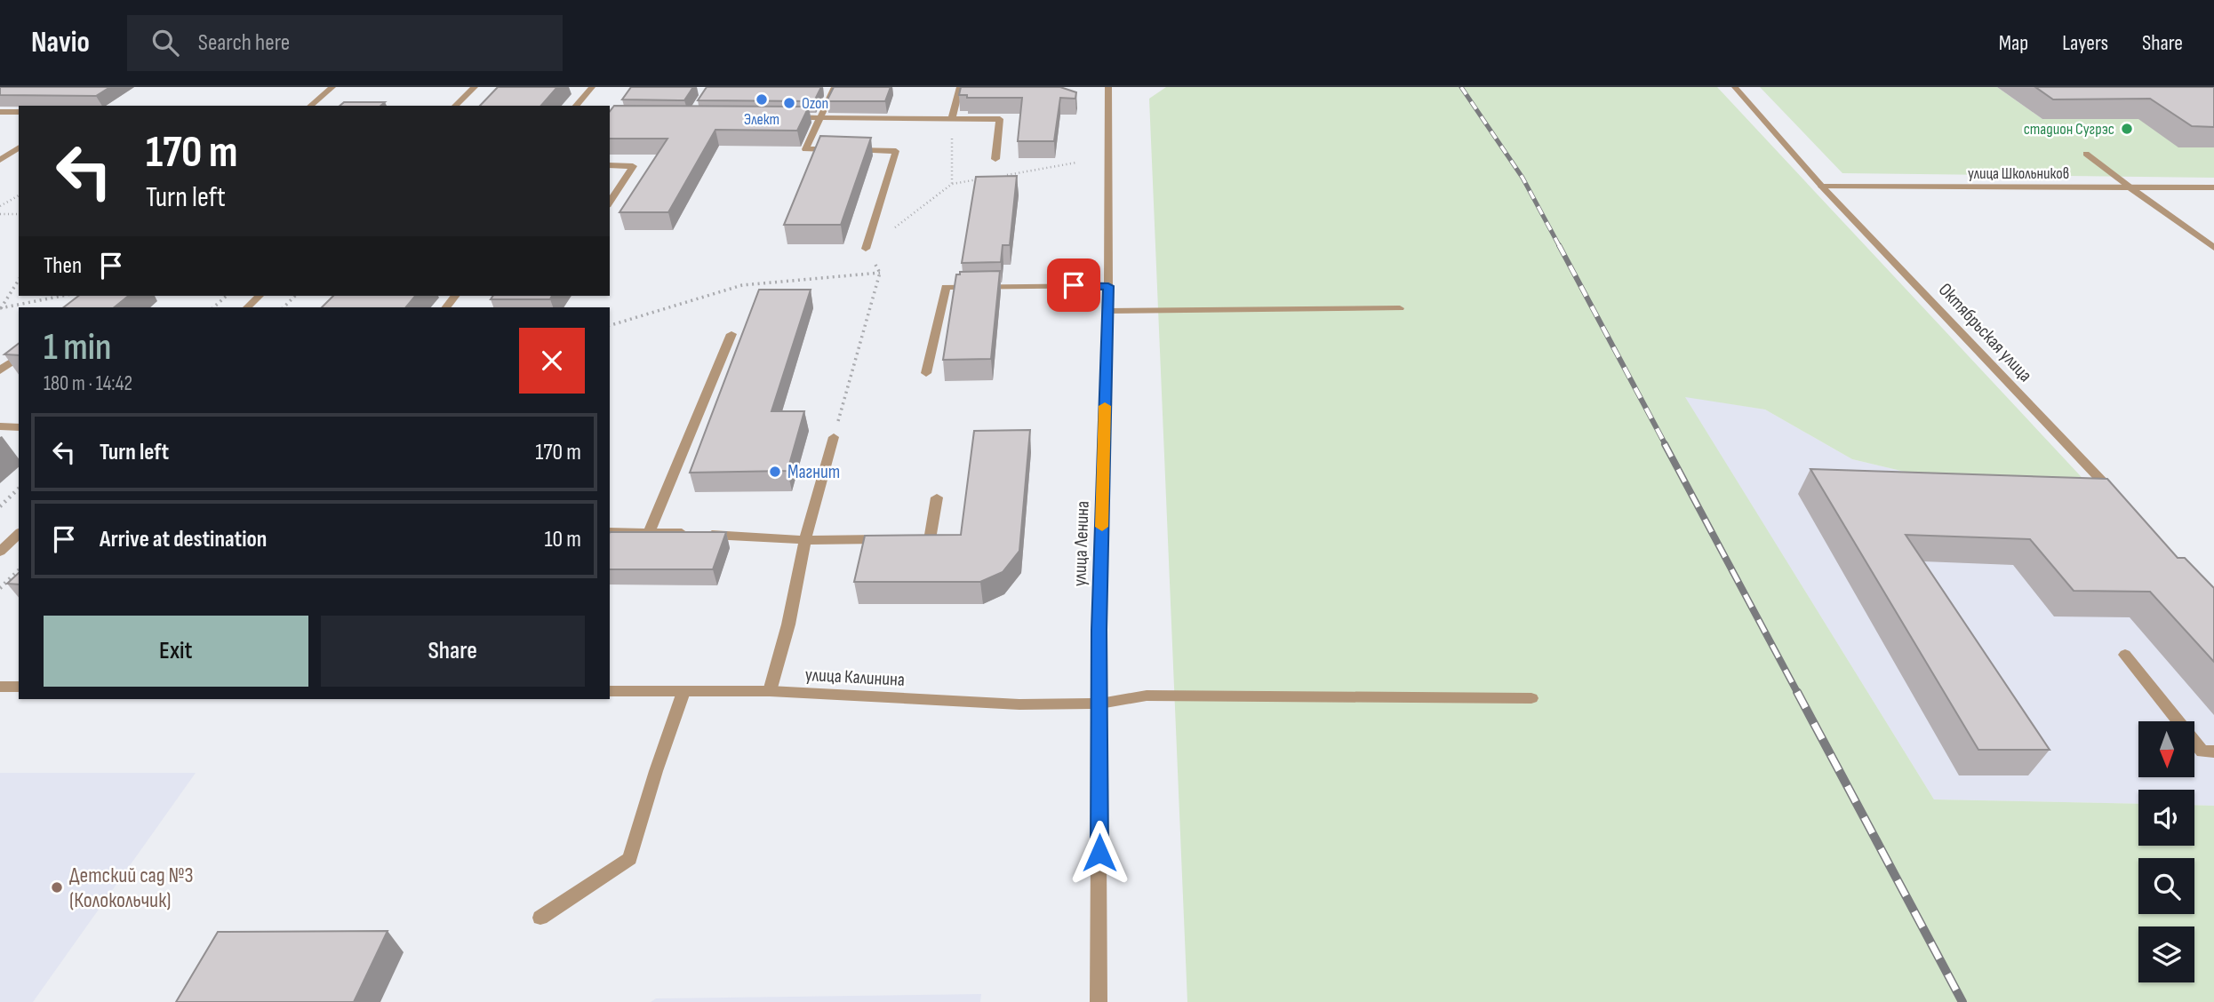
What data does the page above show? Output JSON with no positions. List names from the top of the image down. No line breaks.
{"streets":{"street":["улица Школьников","Октябрьская улица","улица Ленина","улица Калинина"]},"crossings":[["улица Школьников","Октябрьская улица"],["улица Ленина","улица Калинина"]],"places":["Элект","Ozon","стадион Сугрэс","Магнит","Детский сад №3 (Колокольчик)"],"north":"bottom","page":{"header":"Navio","search":"Search here","nav":["Map","Layers","Share"],"turn":["170 m","Turn left"],"then":"Then","heading":["1 min","180 m · 14:42"],"list":[{"name":"Turn left","value":"170 m"},{"name":"Arrive at destination","value":"10 m"}],"buttons":["Exit","Share"]}}
